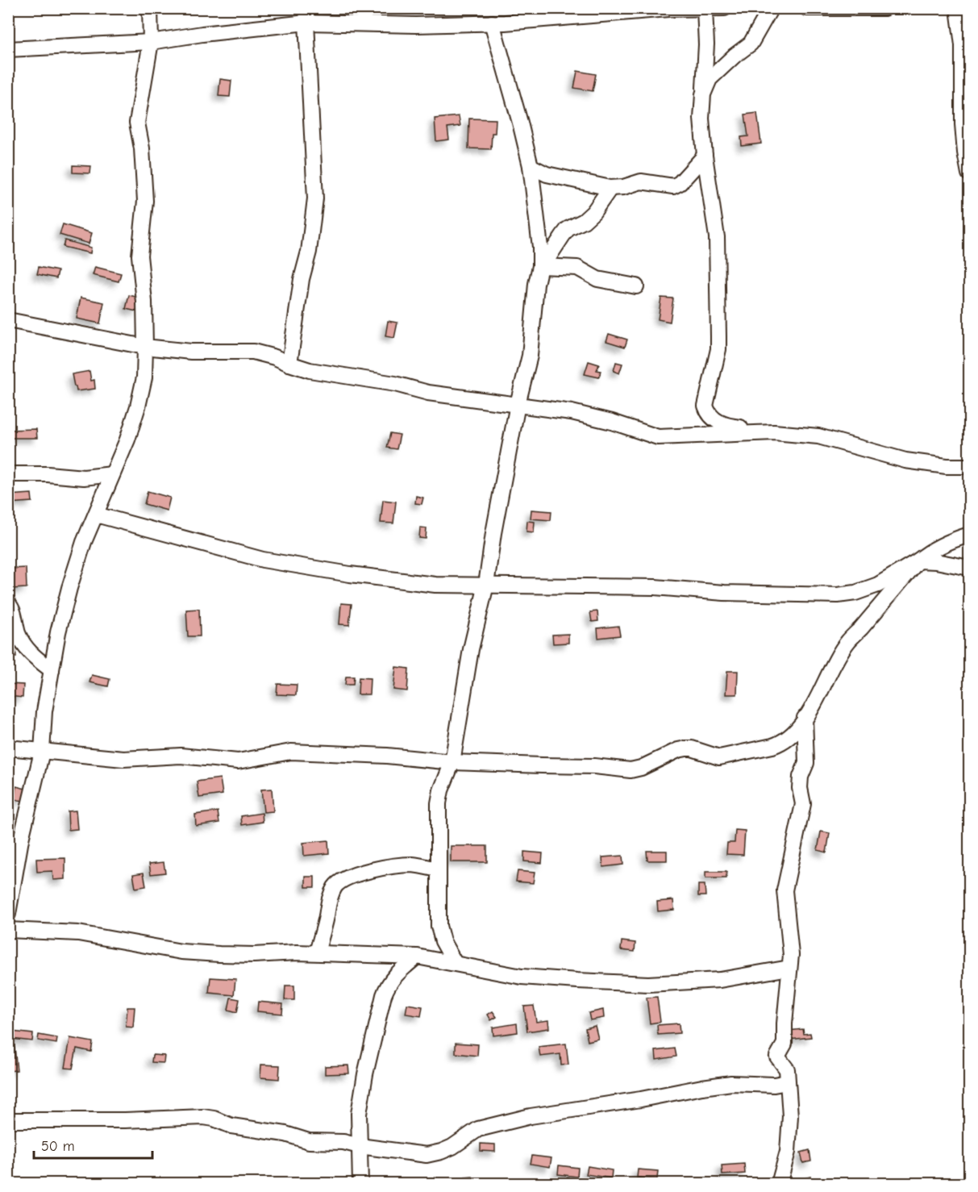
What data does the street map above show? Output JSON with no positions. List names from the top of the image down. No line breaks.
{"scale_bar":"50 m"}
